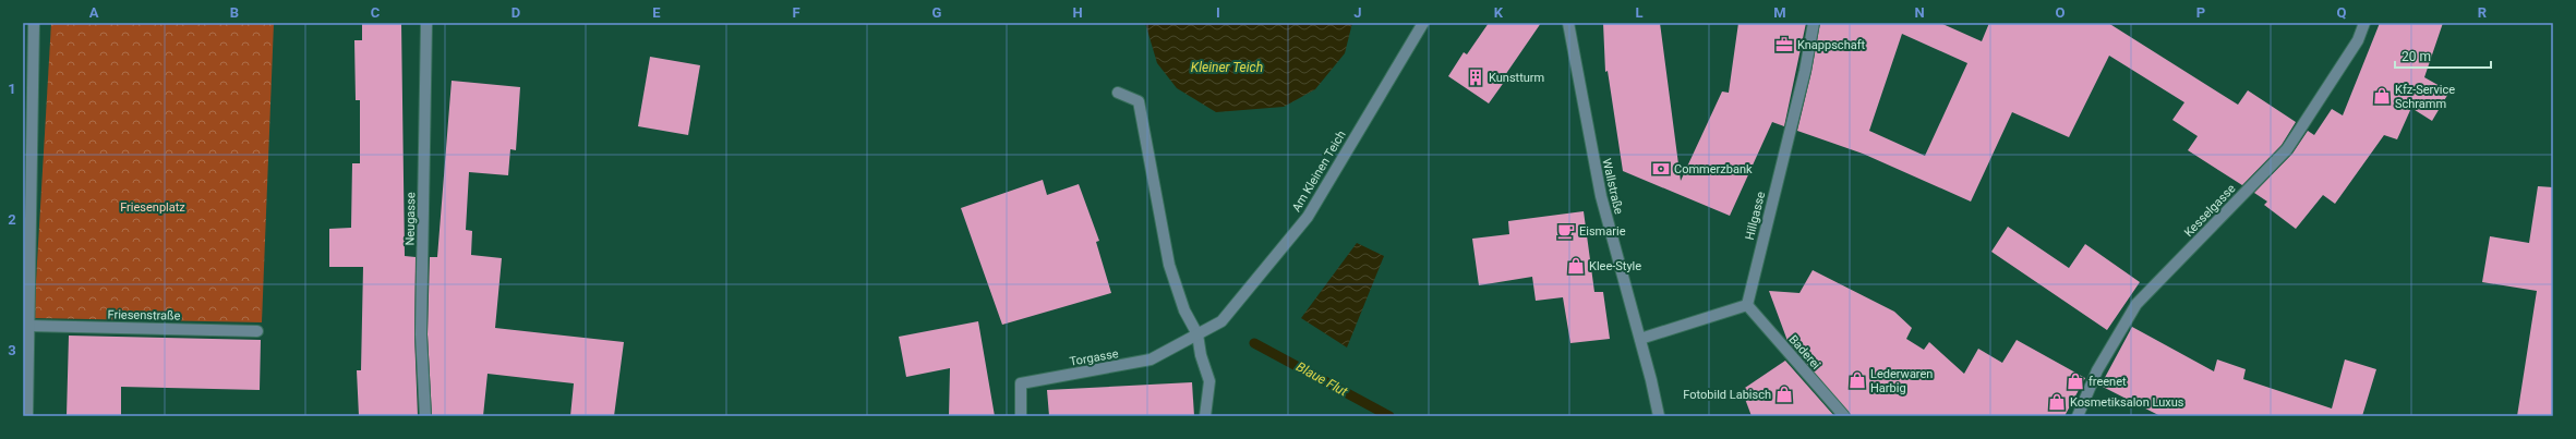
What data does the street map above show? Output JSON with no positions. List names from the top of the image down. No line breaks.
{"streets":{"street":["Am Kleinen Teich","Wallstraße","Kesselgasse","Hillgasse","Neugasse","Friesenstraße","Baderei","Torgasse"]},"crossings":[["Am Kleinen Teich","Torgasse"],["Hillgasse","Baderei"]],"water":["Kleiner Teich","Blaue Flut"],"parks":["Friesenplatz"],"places":{"office":["Knappschaft"],"building":["Kunstturm"],"shop":["Kfz-Service Schramm","Klee-Style","Lederwaren Harbig","freenet","Fotobild Labisch","Kosmetiksalon Luxus"],"bank":["Commerzbank"],"cafe":["Eismarie"]},"scale_bar":"20 m","grid":{"columns":["A","B","C","D","E","F","G","H","I","J","K","L","M","N","O","P","Q","R"],"rows":["1","2","3"]}}
